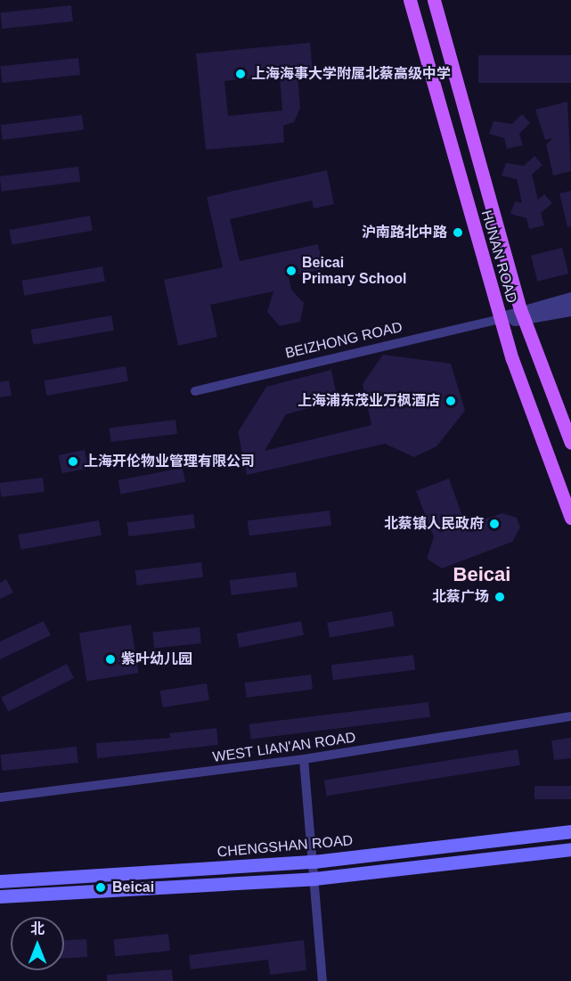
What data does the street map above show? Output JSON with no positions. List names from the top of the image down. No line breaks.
{"streets":{"main road":["HUNAN ROAD","CHENGSHAN ROAD"],"street":["BEIZHONG ROAD","WEST LIAN'AN ROAD"]},"crossings":[["HUNAN ROAD","BEIZHONG ROAD"]],"districts":["Beicai"],"places":["上海海事大学附属北蔡高级中学","沪南路北中路","Beicai Primary School","上海浦东茂业万枫酒店","上海开伦物业管理有限公司","北蔡镇人民政府","北蔡广场","紫叶幼儿园","Beicai"],"north":"top"}
